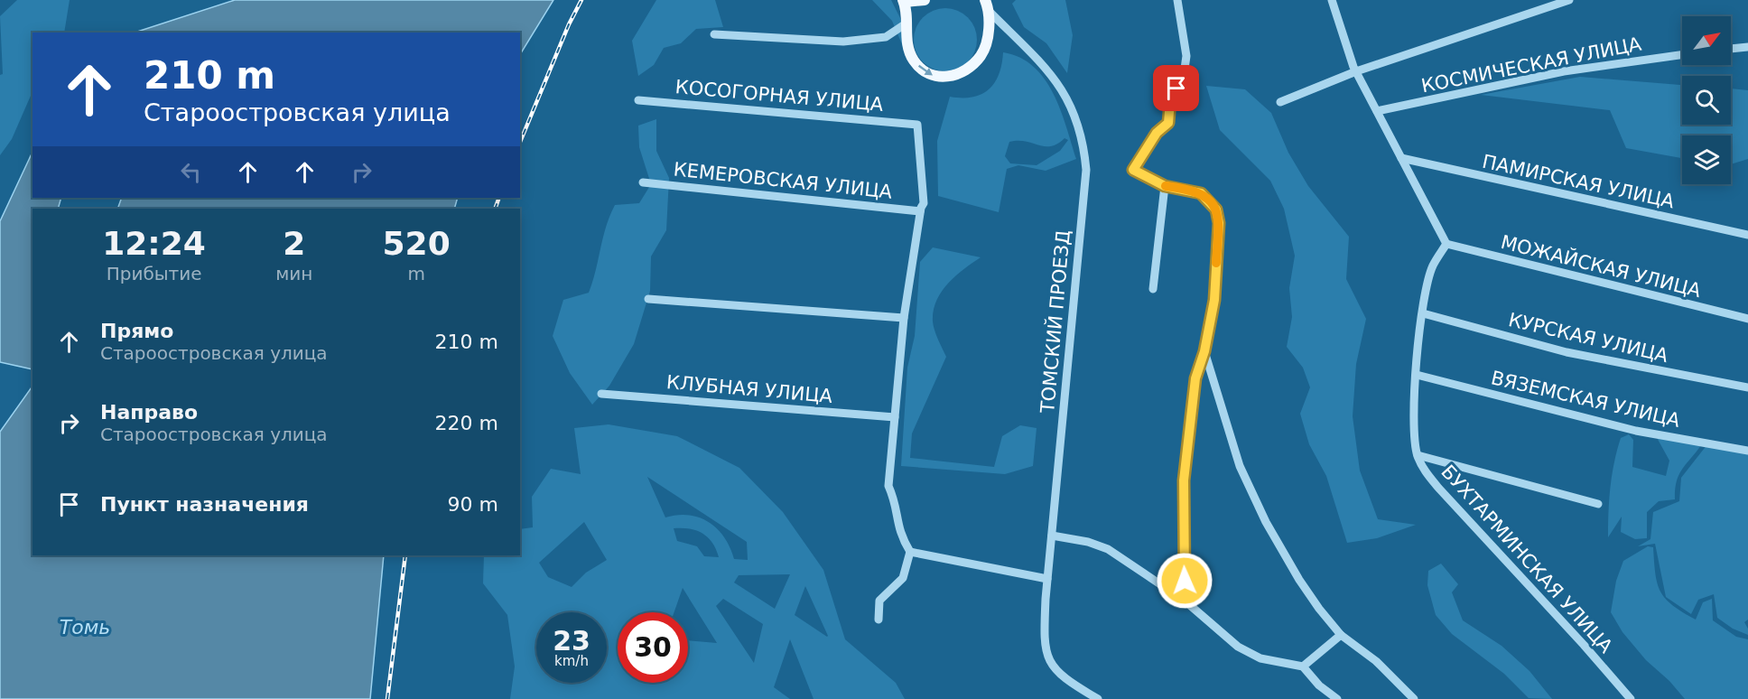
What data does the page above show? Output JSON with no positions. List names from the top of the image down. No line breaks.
{"streets":{"street":["КОСМИЧЕСКАЯ УЛИЦА","КОСОГОРНАЯ УЛИЦА","КЕМЕРОВСКАЯ УЛИЦА","ПАМИРСКАЯ УЛИЦА","МОЖАЙСКАЯ УЛИЦА","ТОМСКИЙ ПРОЕЗД","КУРСКАЯ УЛИЦА","КЛУБНАЯ УЛИЦА","ВЯЗЕМСКАЯ УЛИЦА","БУХТАРМИНСКАЯ УЛИЦА"]},"crossings":[["КОСОГОРНАЯ УЛИЦА","КЕМЕРОВСКАЯ УЛИЦА"],["МОЖАЙСКАЯ УЛИЦА","БУХТАРМИНСКАЯ УЛИЦА"],["КУРСКАЯ УЛИЦА","БУХТАРМИНСКАЯ УЛИЦА"],["ВЯЗЕМСКАЯ УЛИЦА","БУХТАРМИНСКАЯ УЛИЦА"]],"water":["Томь"],"north":"top right","page":{"turn":["210 m","Староостровская улица"],"eta":["12:24","Прибытие","2","мин","520","m"],"list":[{"name":"Прямо","note":"Староостровская улица","value":"210 m"},{"name":"Направо","note":"Староостровская улица","value":"220 m"},{"name":"Пункт назначения","value":"90 m"}],"speed":"23 km/h","limit":"30"}}
